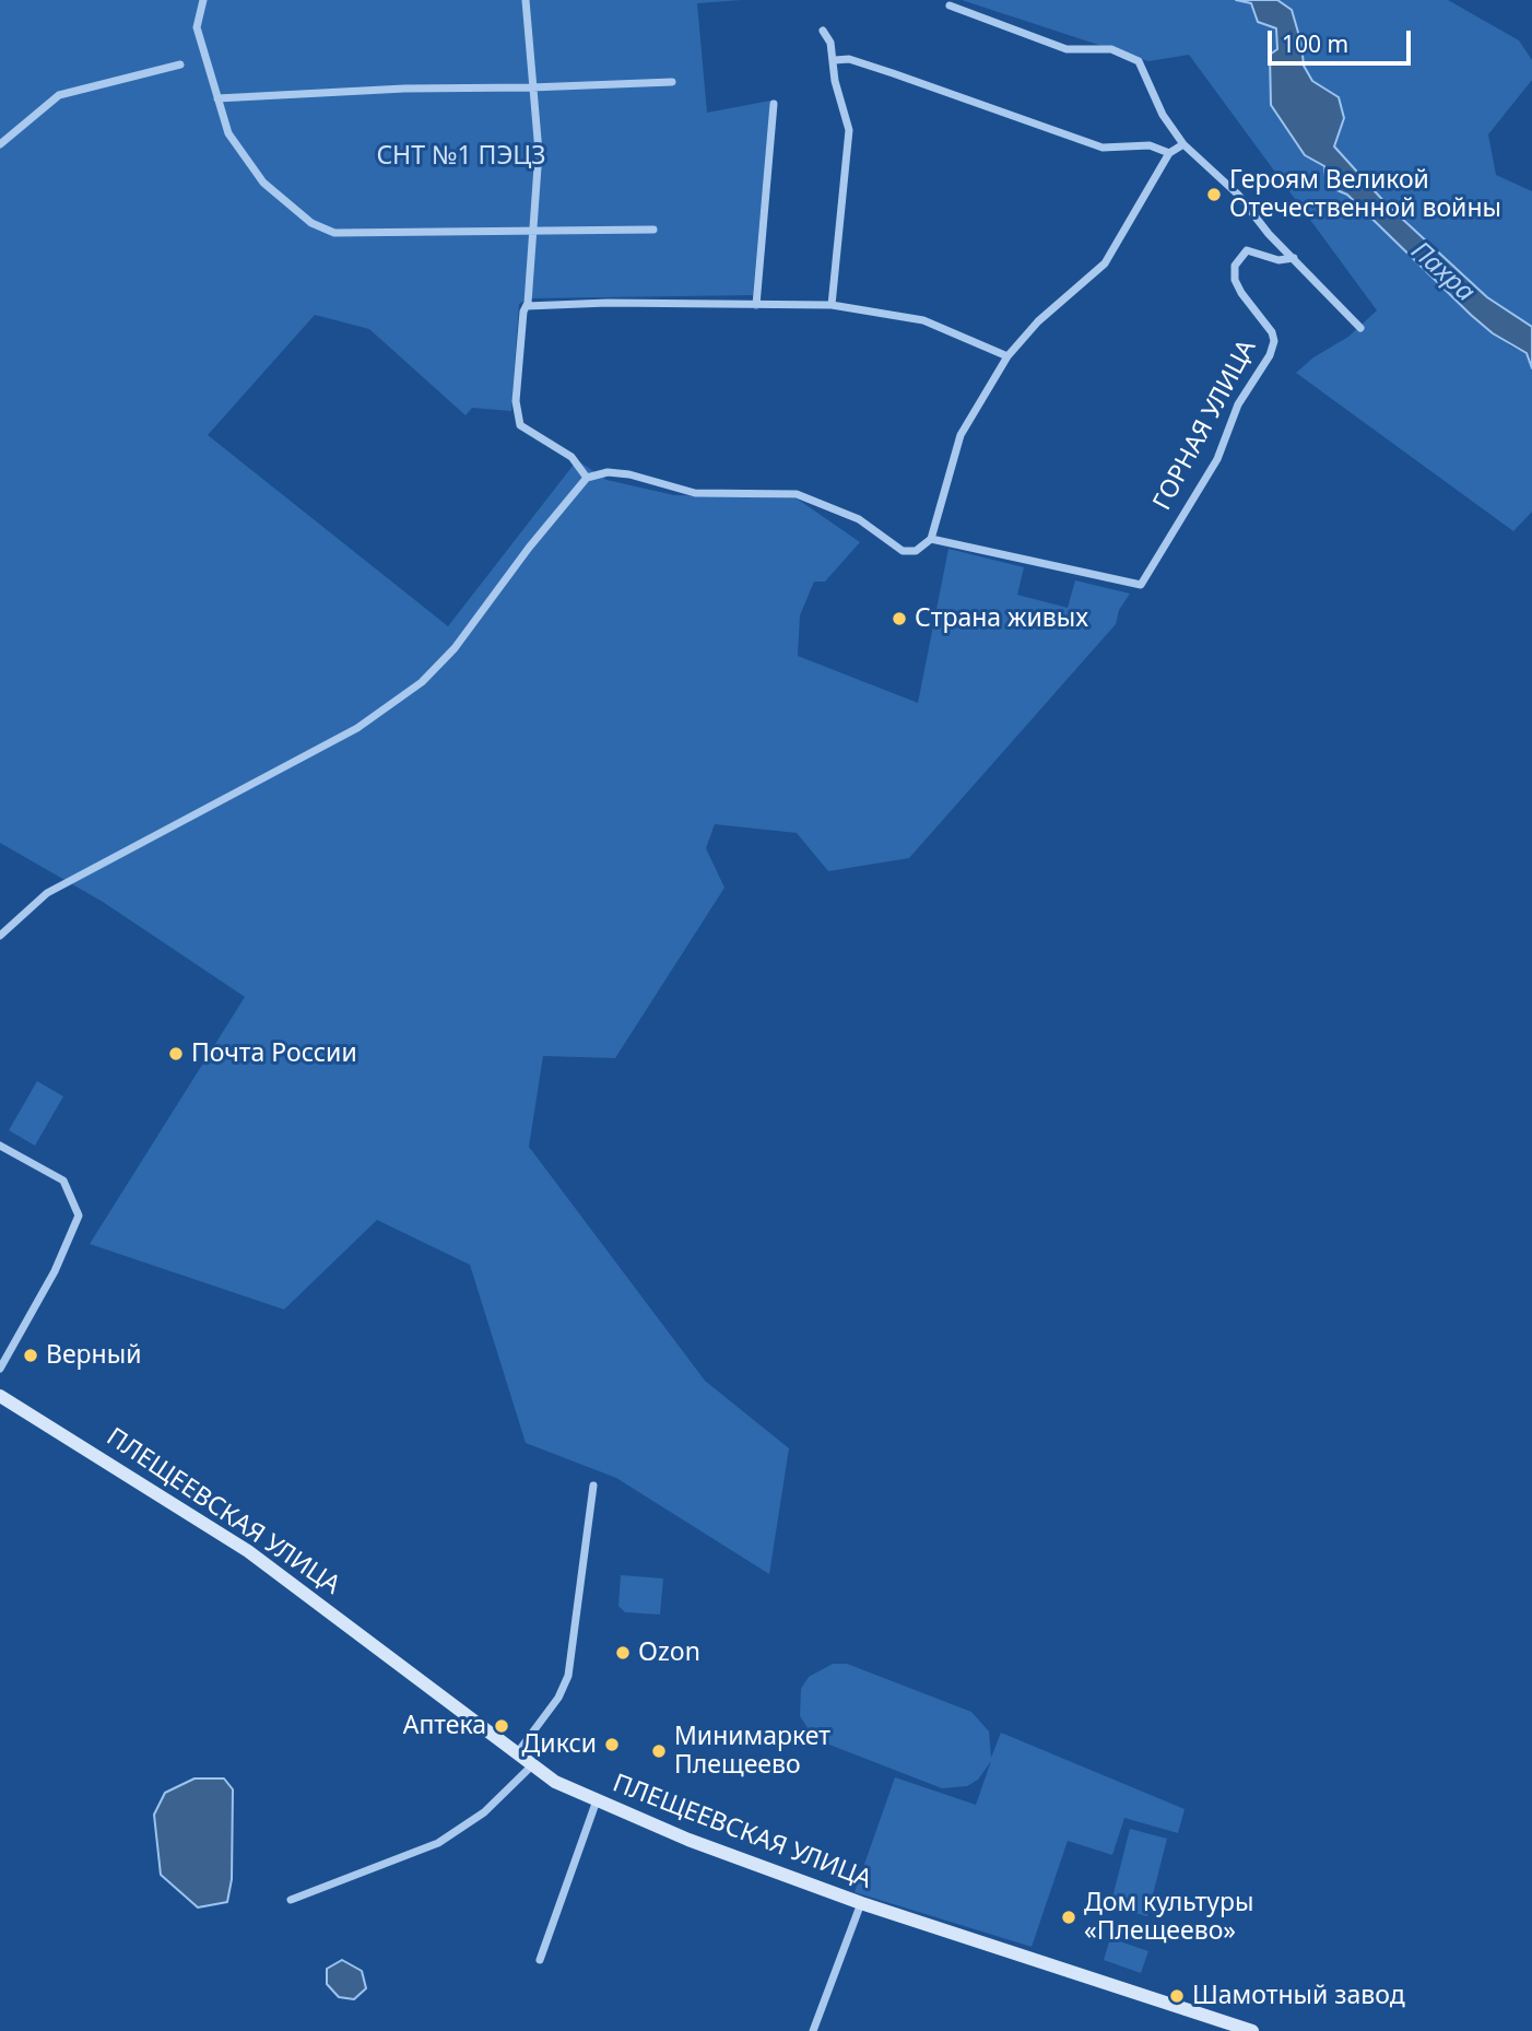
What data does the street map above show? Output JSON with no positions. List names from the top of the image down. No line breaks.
{"streets":{"street":["ГОРНАЯ УЛИЦА","ПЛЕЩЕЕВСКАЯ УЛИЦА"]},"water":["Пахра"],"parks":["СНТ №1 ПЭЦЗ"],"places":["Героям Великой Отечественной войны","Страна живых","Почта России","Верный","Ozon","Аптека","Дикси","Минимаркет Плещеево","Дом культуры «Плещеево»","Шамотный завод"],"scale_bar":"100 m"}
